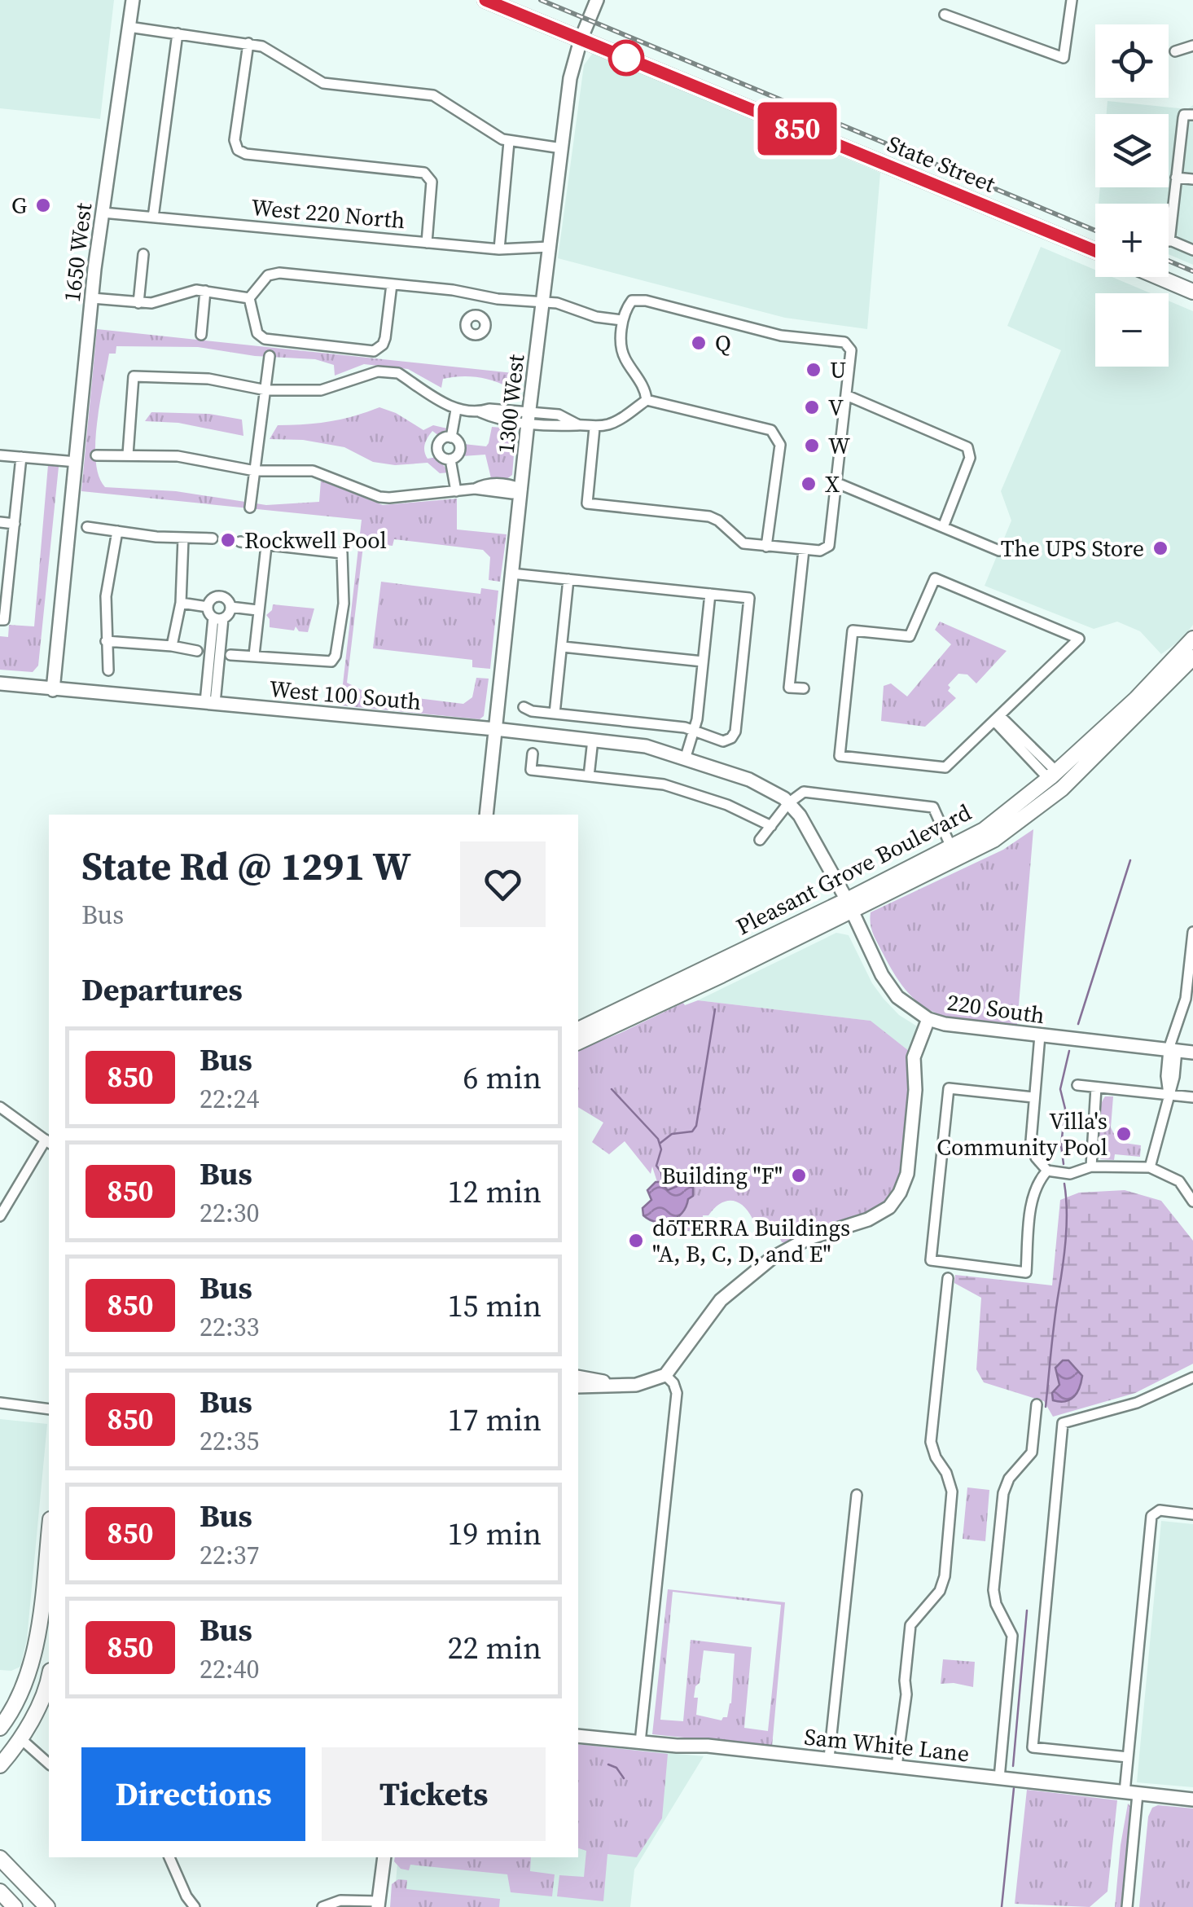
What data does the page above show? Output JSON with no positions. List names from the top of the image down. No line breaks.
{"streets":{"main road":["State Street","Pleasant Grove Boulevard"],"street":["West 220 North","1650 West","1300 West","West 100 South","220 South","Sam White Lane"]},"crossings":[["State Street","1300 West"],["West 220 North","1650 West"],["West 220 North","1300 West"],["1650 West","West 100 South"],["1300 West","West 100 South"],["West 100 South","220 South"],["Pleasant Grove Boulevard","220 South"]],"places":["G","Q","U","V","W","X","Rockwell Pool","The UPS Store","Villa's Community Pool","Building \"F\"","dōTERRA Buildings \"A, B, C, D, and E\""],"lines":["bus line 850"],"page":{"on_map":"850","map_buttons":["+","−"],"heading":[["State Rd @ 1291 W","Bus"],"Departures"],"list":[{"mark":"850","name":"Bus","note":"22:24","value":"6 min"},{"mark":"850","name":"Bus","note":"22:30","value":"12 min"},{"mark":"850","name":"Bus","note":"22:33","value":"15 min"},{"mark":"850","name":"Bus","note":"22:35","value":"17 min"},{"mark":"850","name":"Bus","note":"22:37","value":"19 min"},{"mark":"850","name":"Bus","note":"22:40","value":"22 min"}],"buttons":["Directions","Tickets"]}}
